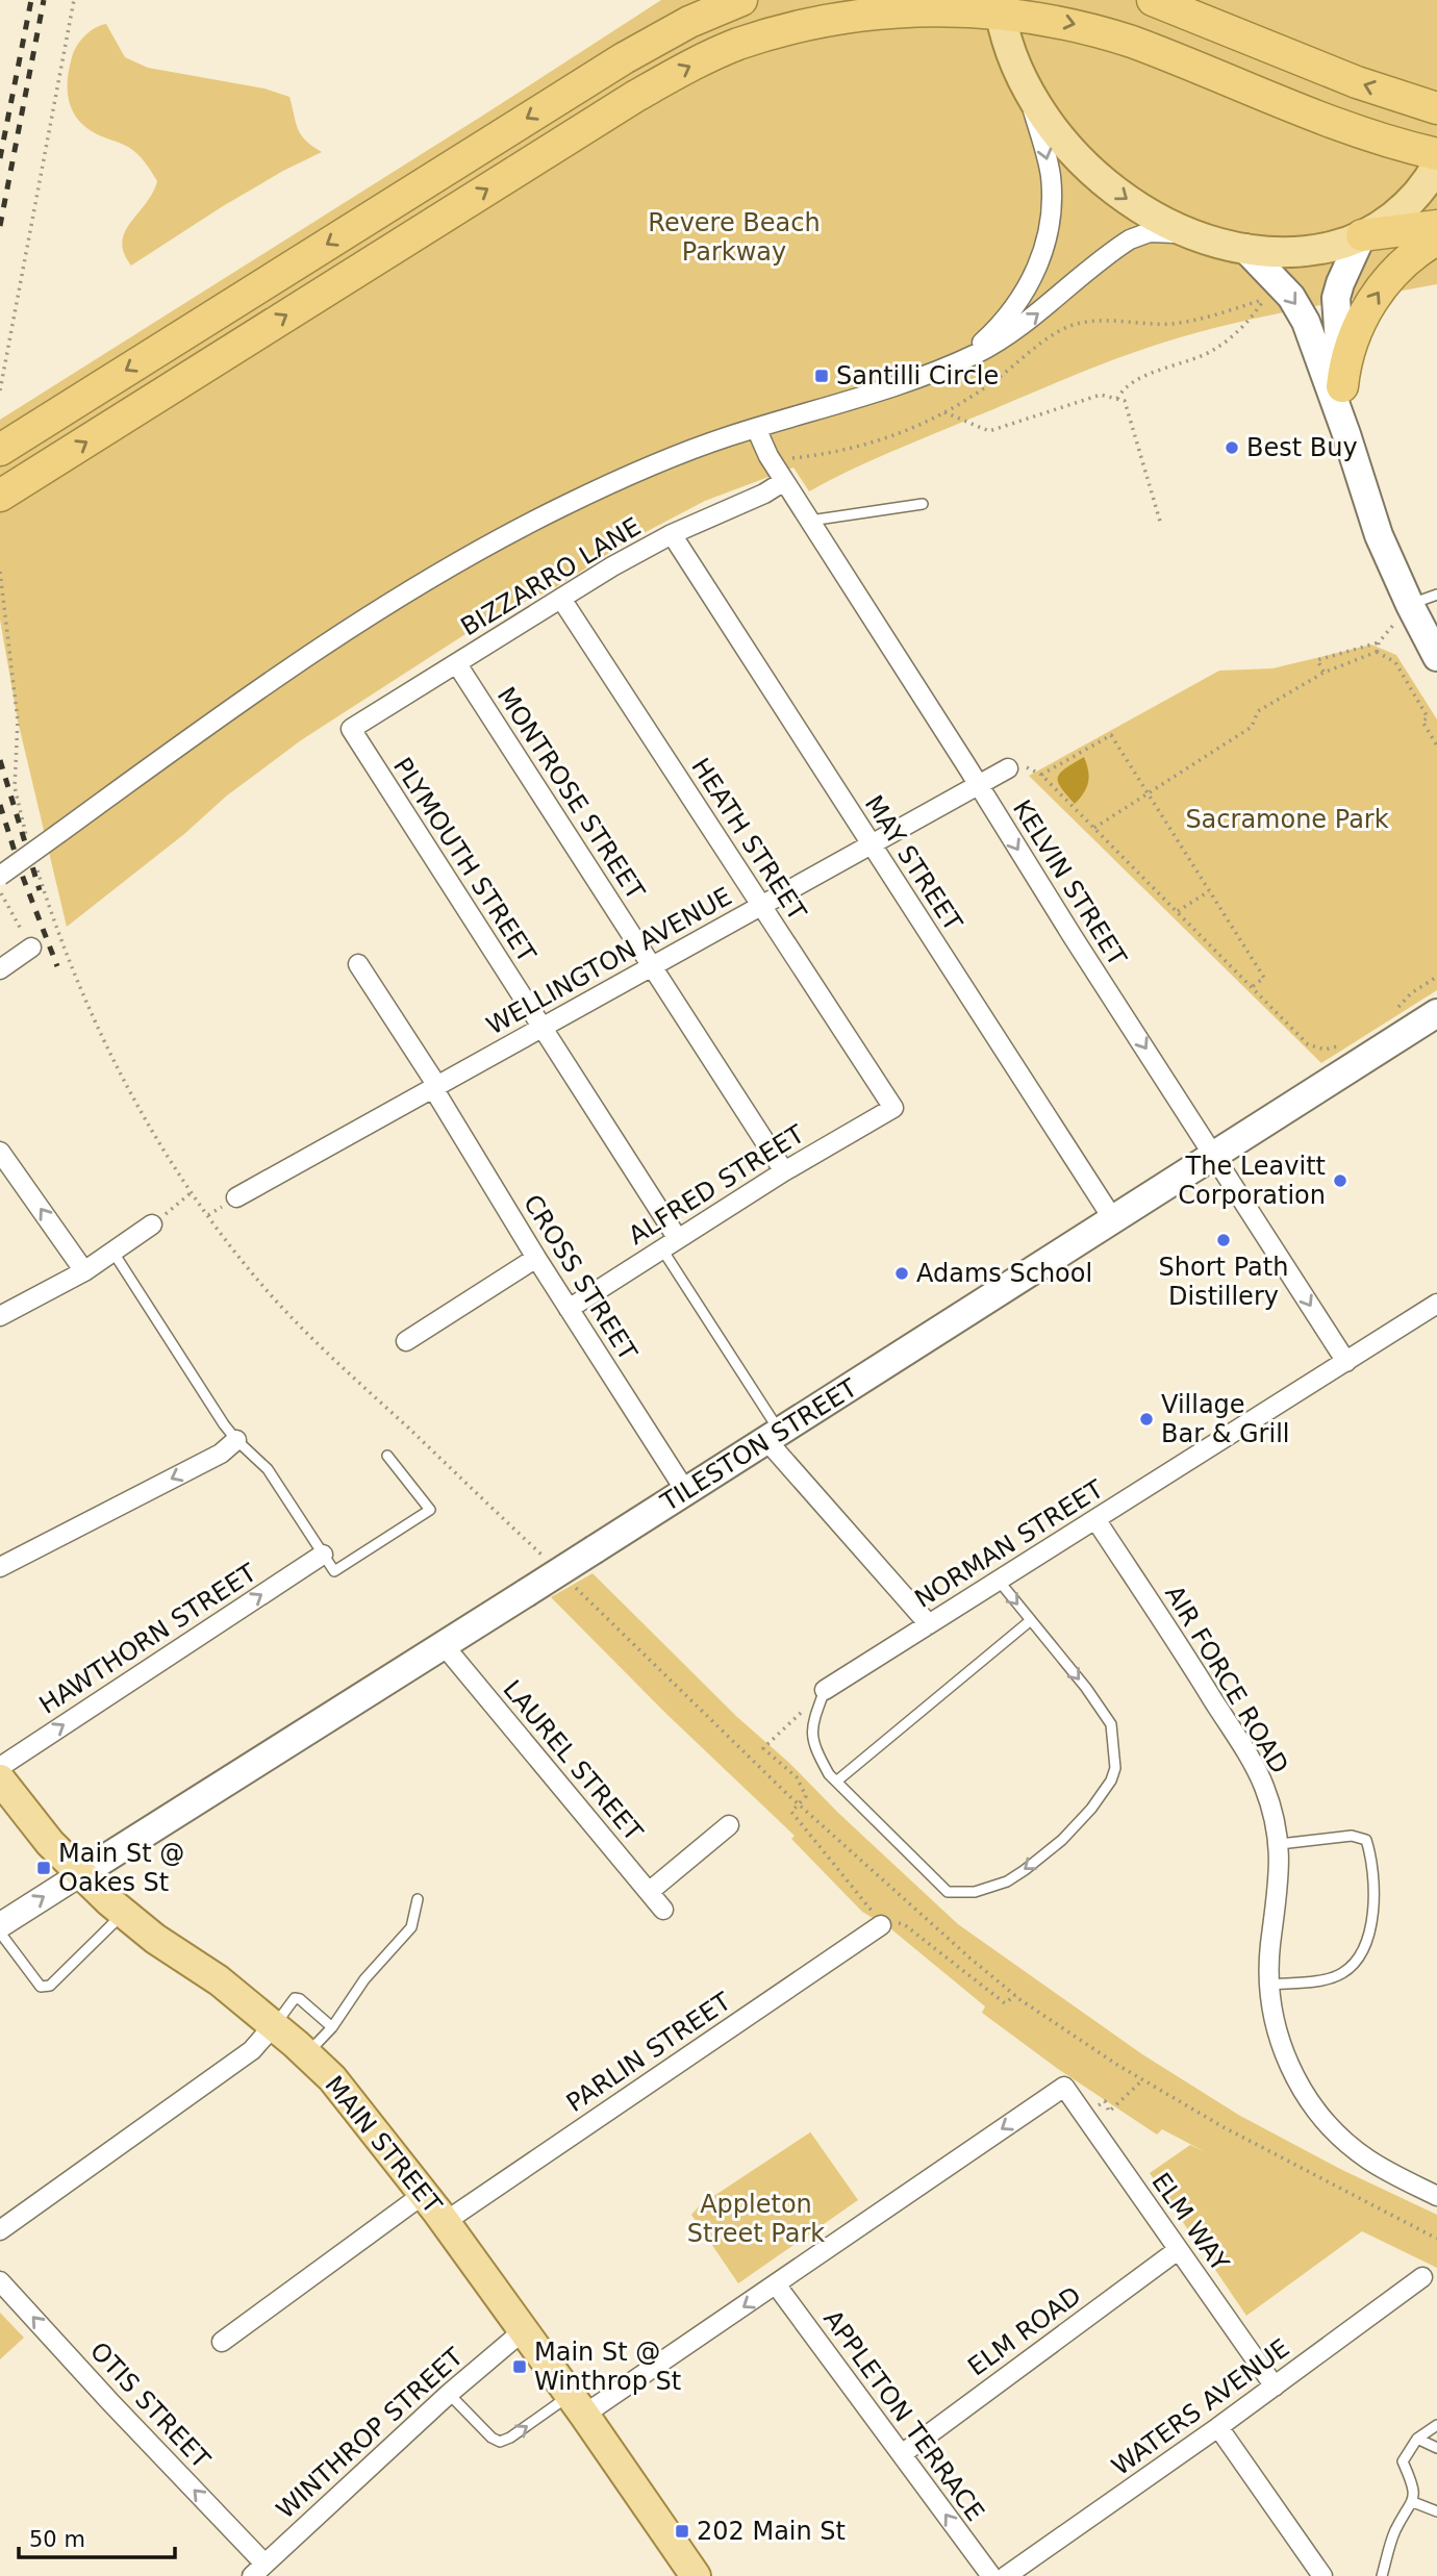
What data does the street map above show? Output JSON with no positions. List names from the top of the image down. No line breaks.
{"streets":{"main road":["TILESTON STREET","MAIN STREET"],"street":["BIZZARRO LANE","MONTROSE STREET","HEATH STREET","PLYMOUTH STREET","MAY STREET","KELVIN STREET","WELLINGTON AVENUE","ALFRED STREET","CROSS STREET","NORMAN STREET","HAWTHORN STREET","AIR FORCE ROAD","LAUREL STREET","PARLIN STREET","ELM WAY","ELM ROAD","OTIS STREET","WATERS AVENUE","APPLETON TERRACE","WINTHROP STREET"]},"crossings":[["BIZZARRO LANE","MONTROSE STREET"],["BIZZARRO LANE","HEATH STREET"],["BIZZARRO LANE","PLYMOUTH STREET"],["BIZZARRO LANE","MAY STREET"],["BIZZARRO LANE","KELVIN STREET"],["MONTROSE STREET","WELLINGTON AVENUE"],["MONTROSE STREET","ALFRED STREET"],["HEATH STREET","WELLINGTON AVENUE"],["HEATH STREET","ALFRED STREET"],["PLYMOUTH STREET","WELLINGTON AVENUE"],["PLYMOUTH STREET","ALFRED STREET"],["MAY STREET","WELLINGTON AVENUE"],["MAY STREET","TILESTON STREET"],["KELVIN STREET","WELLINGTON AVENUE"],["KELVIN STREET","TILESTON STREET"],["KELVIN STREET","NORMAN STREET"],["WELLINGTON AVENUE","CROSS STREET"],["ALFRED STREET","CROSS STREET"],["CROSS STREET","TILESTON STREET"],["TILESTON STREET","LAUREL STREET"],["TILESTON STREET","MAIN STREET"],["NORMAN STREET","AIR FORCE ROAD"],["HAWTHORN STREET","MAIN STREET"],["PARLIN STREET","MAIN STREET"],["MAIN STREET","WINTHROP STREET"],["ELM WAY","ELM ROAD"],["ELM WAY","WATERS AVENUE"],["ELM WAY","APPLETON TERRACE"],["ELM ROAD","APPLETON TERRACE"],["OTIS STREET","WINTHROP STREET"]],"one_way":["KELVIN STREET","ELM WAY","OTIS STREET","APPLETON TERRACE"],"parks":["Revere Beach Parkway","Sacramone Park","Appleton Street Park"],"places":{"transit":["Santilli Circle","Main St @ Oakes St","Main St @ Winthrop St","202 Main St"],"other":["Best Buy","The Leavitt Corporation","Short Path Distillery","Adams School","Village Bar & Grill"]},"scale_bar":"50 m"}
